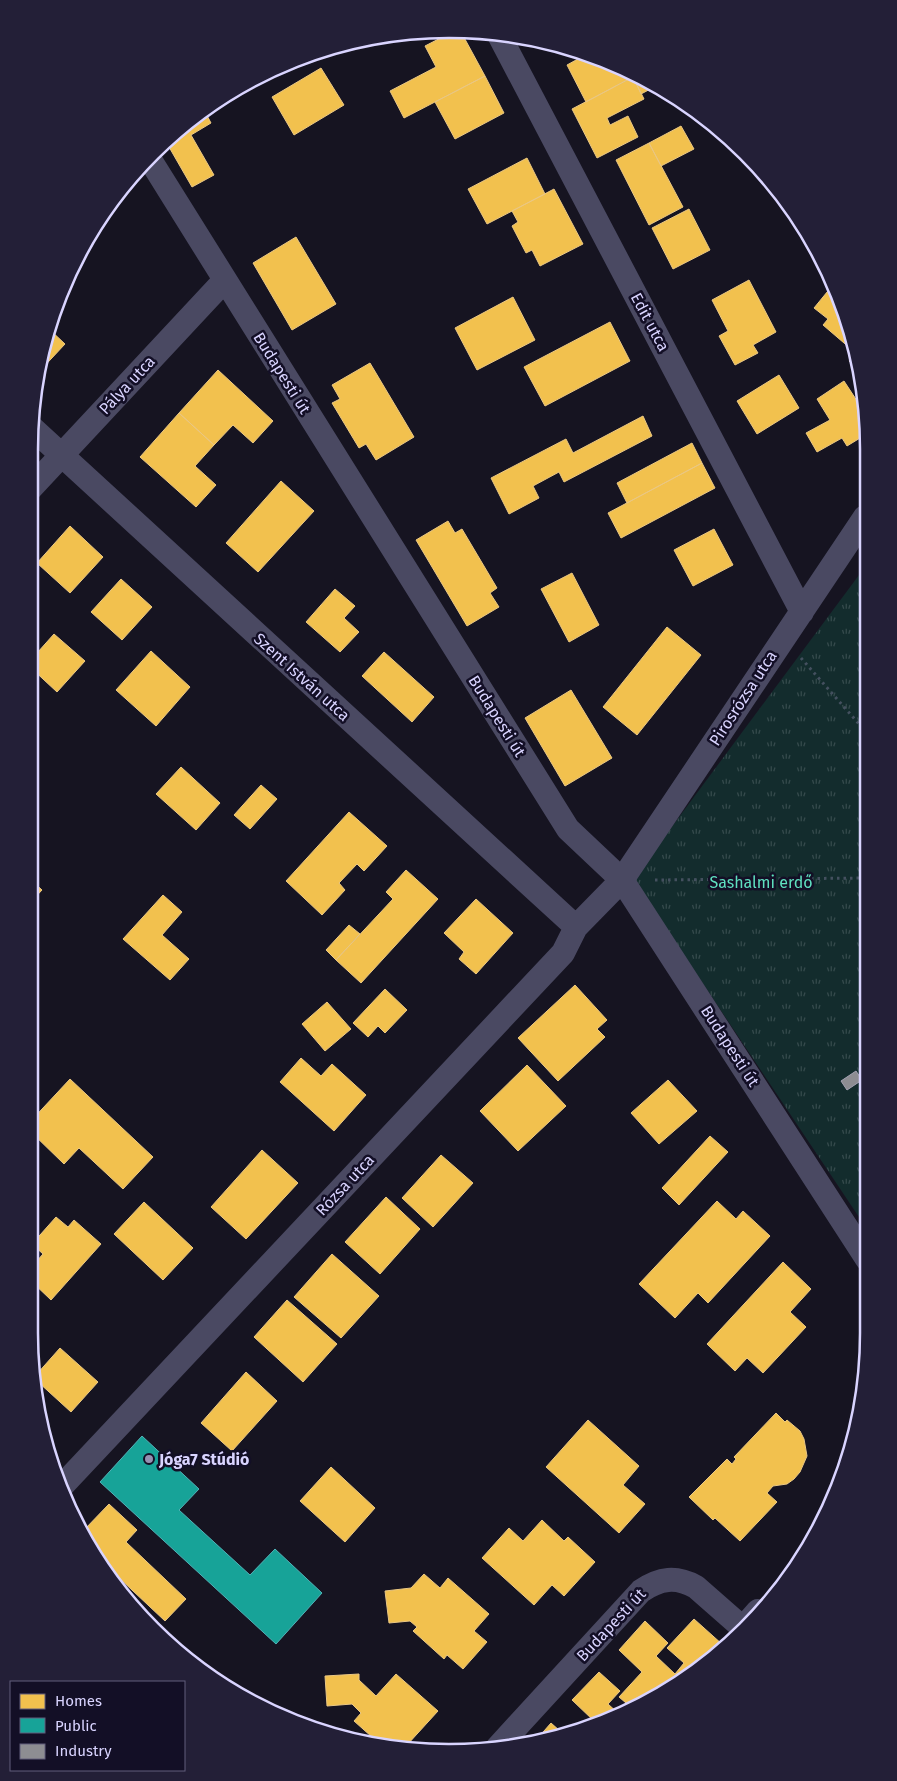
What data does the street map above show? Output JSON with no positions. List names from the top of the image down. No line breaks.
{"streets":{"street":["Edit utca","Budapesti út","Pálya utca","Szent István utca","Pirosrózsa utca","Rózsa utca"]},"crossings":[["Edit utca","Pirosrózsa utca"],["Budapesti út","Pálya utca"],["Budapesti út","Pirosrózsa utca"],["Budapesti út","Rózsa utca"],["Pálya utca","Szent István utca"],["Szent István utca","Rózsa utca"],["Pirosrózsa utca","Rózsa utca"]],"parks":["Sashalmi erdő"],"places":["Jóga7 Stúdió"],"legend":["Homes","Public","Industry"]}
